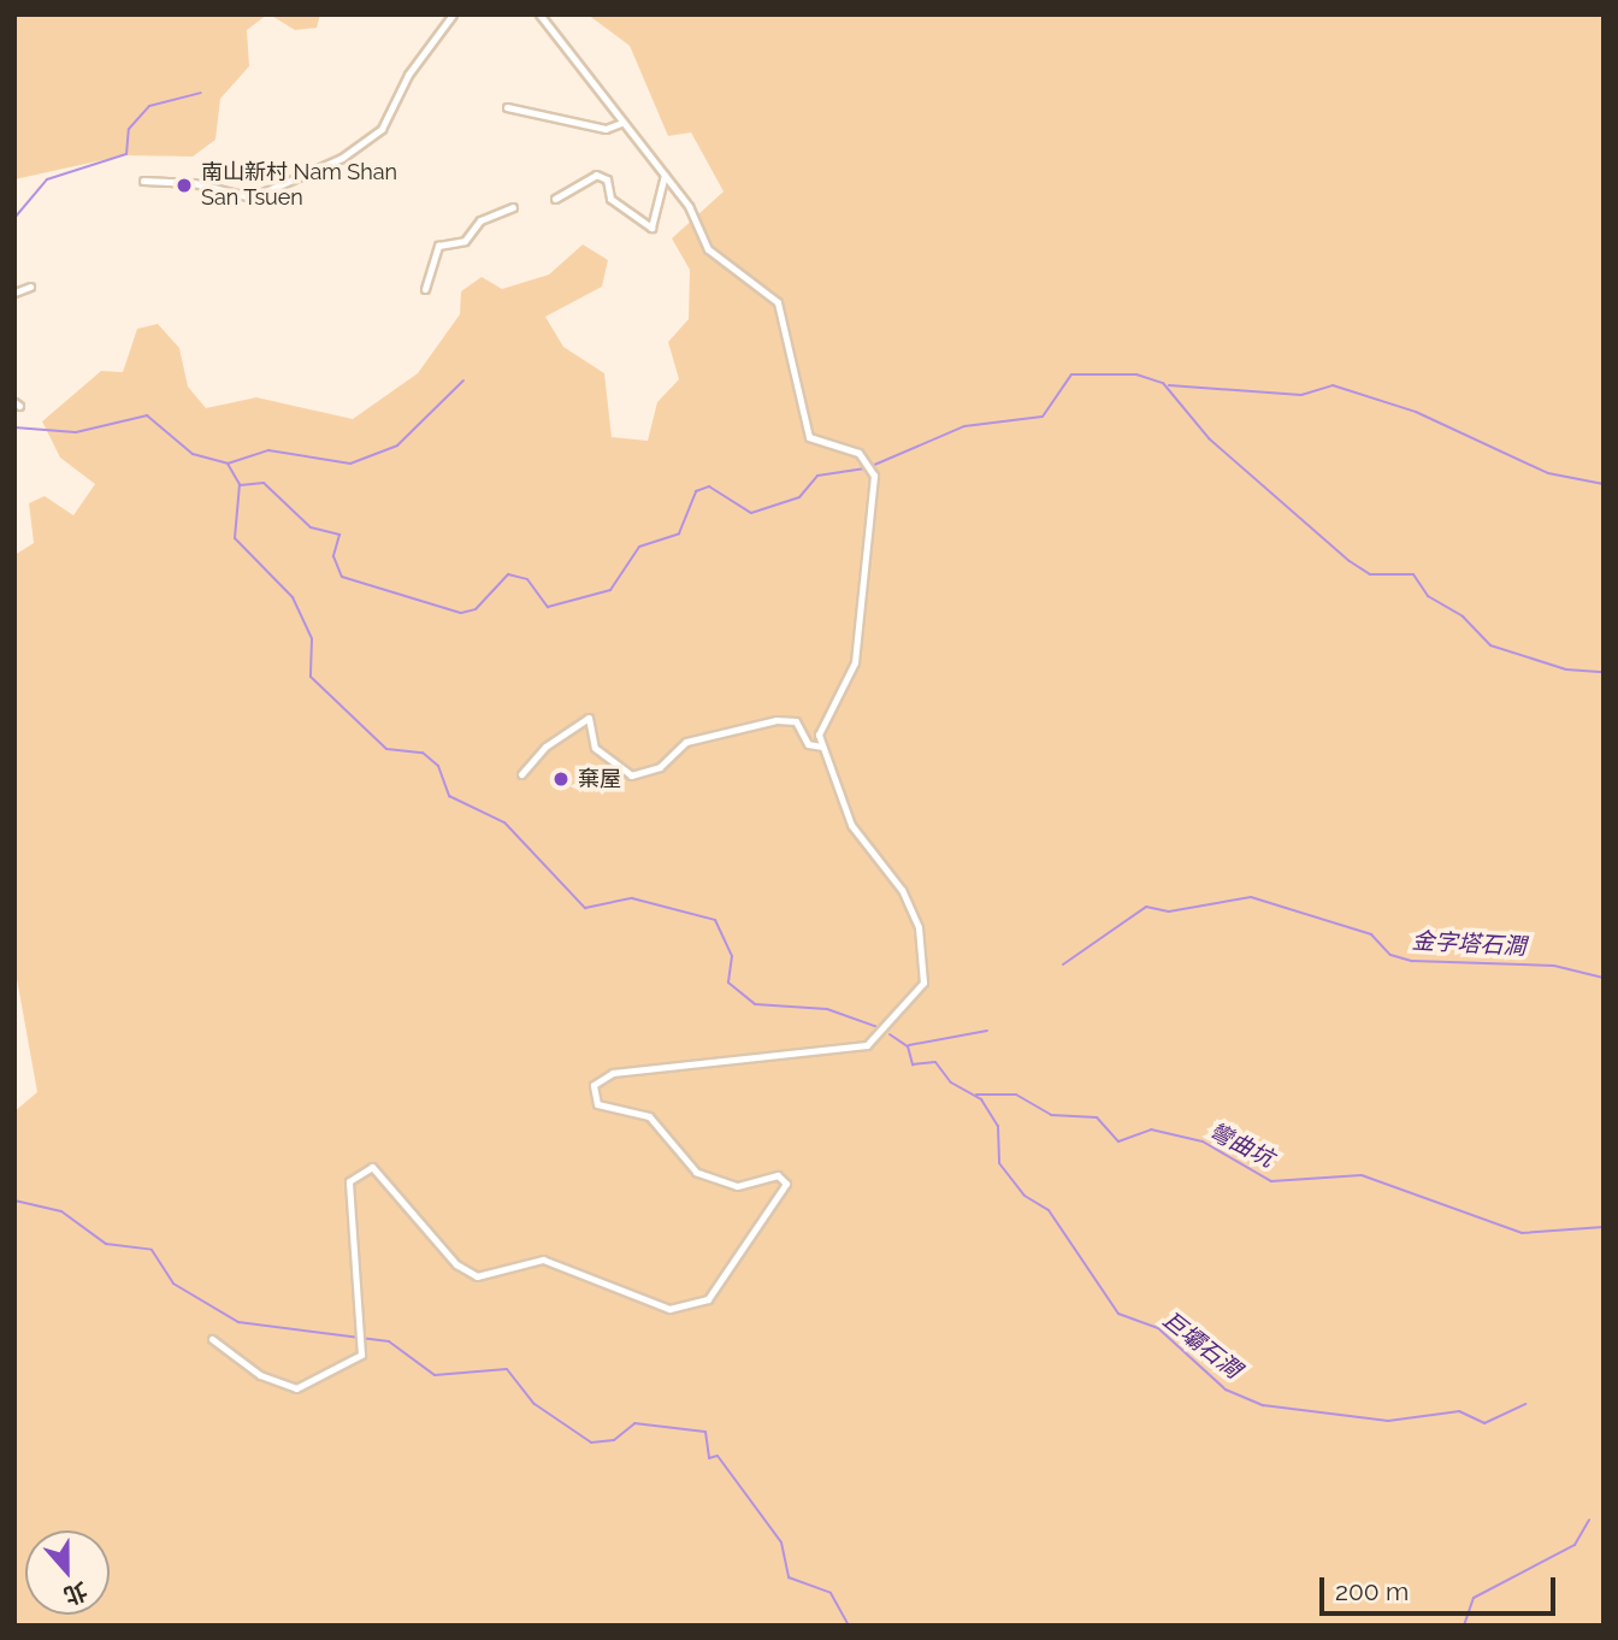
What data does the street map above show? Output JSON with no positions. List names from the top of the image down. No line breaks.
{"water":["金字塔石澗","彎曲坑","巨壩石澗"],"places":["南山新村 Nam Shan San Tsuen","棄屋"],"scale_bar":"200 m","north":"bottom"}
